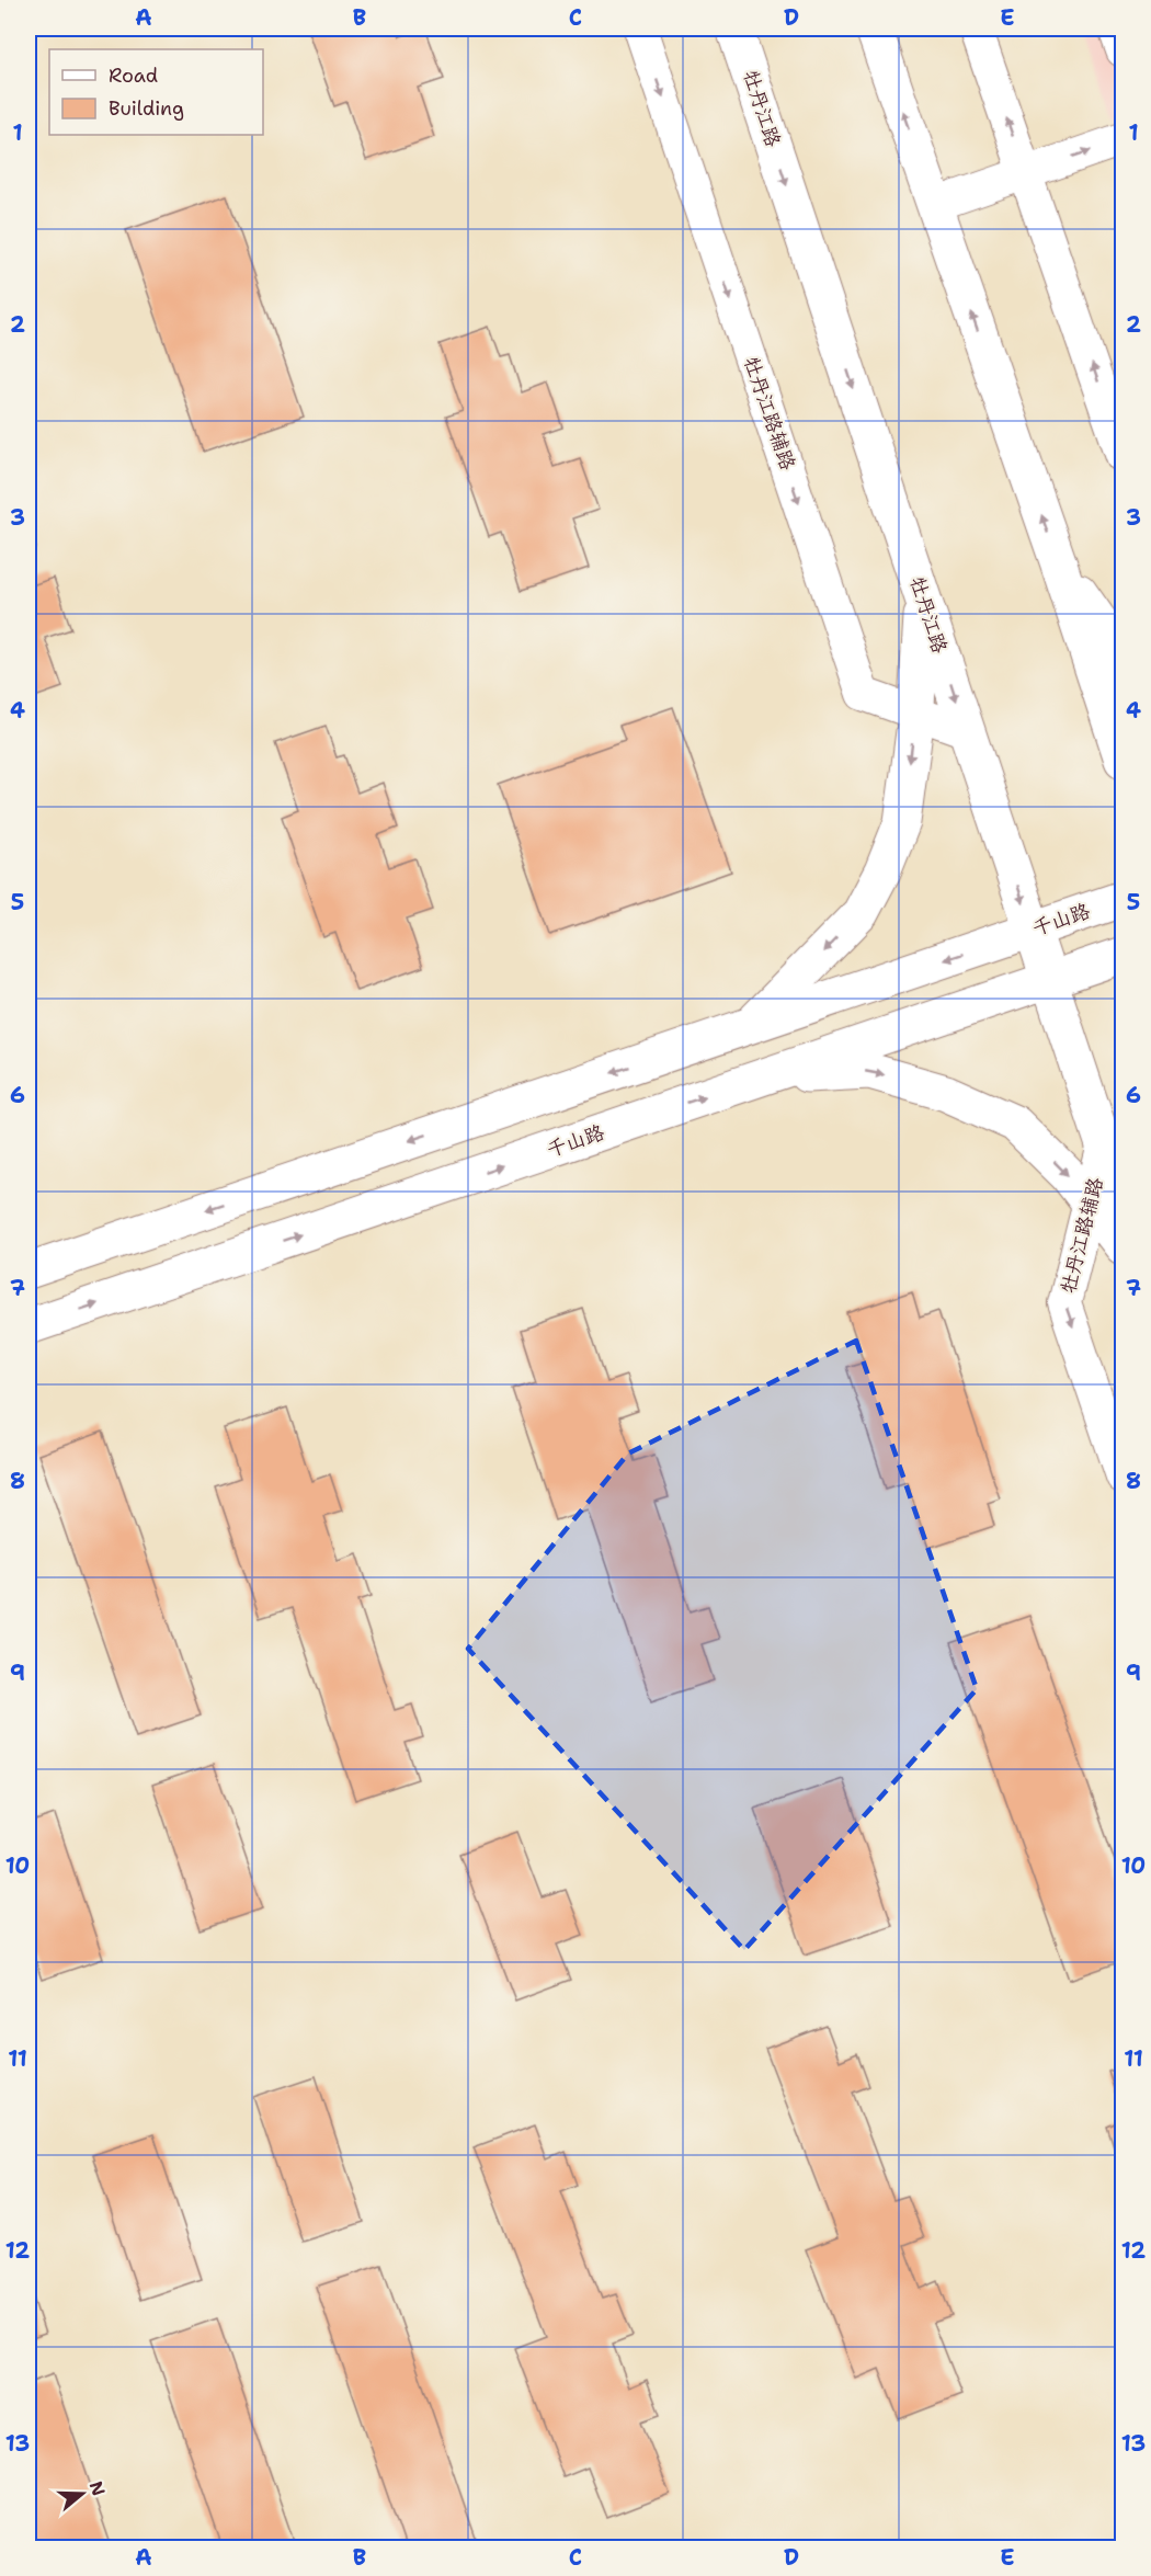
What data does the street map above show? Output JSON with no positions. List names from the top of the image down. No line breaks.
{"streets":{"street":["牡丹江路","牡丹江路辅路","千山路"]},"crossings":[["牡丹江路","牡丹江路辅路"],["牡丹江路","千山路"]],"legend":["Road","Building"],"north":"right","grid":{"columns":["A","B","C","D","E"],"rows":["1","2","3","4","5","6","7","8","9","10","11","12","13"]}}
